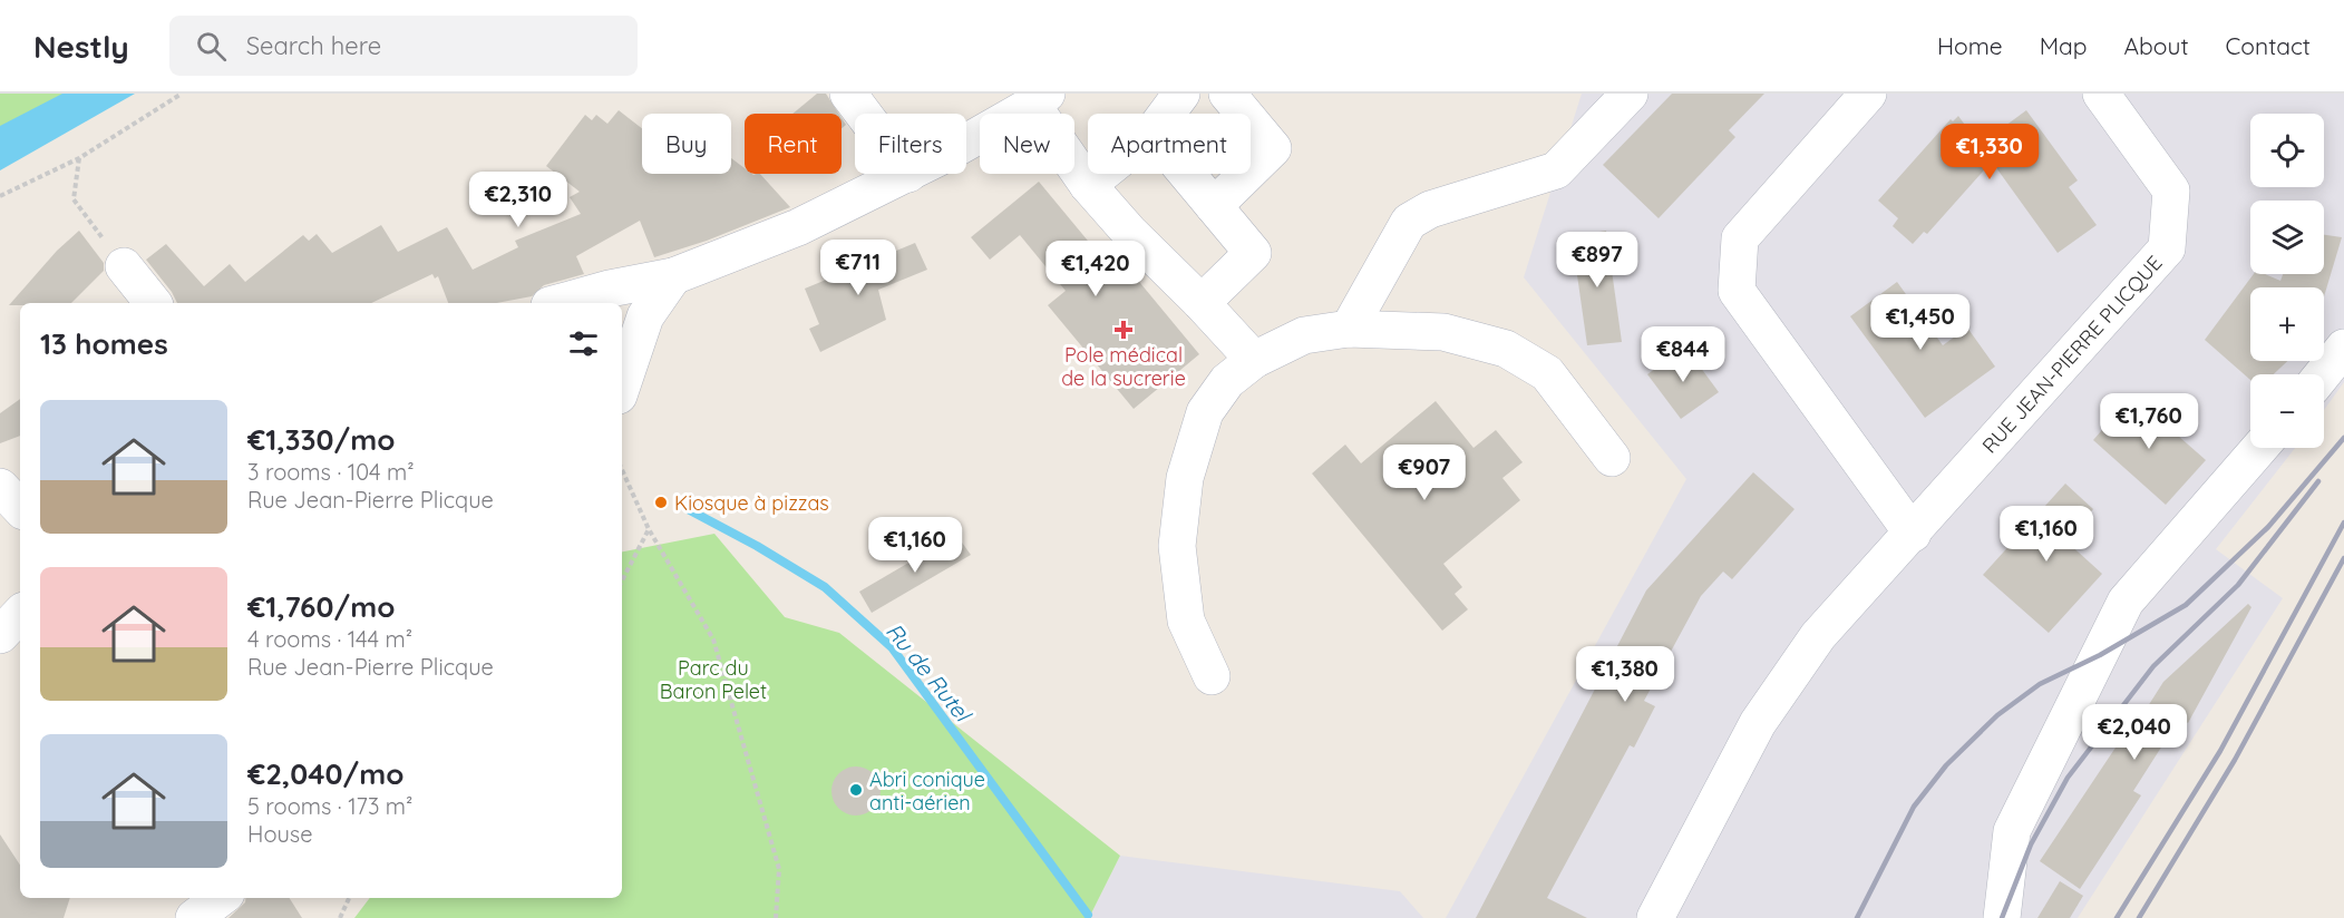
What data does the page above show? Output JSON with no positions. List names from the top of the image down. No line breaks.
{"streets":{"street":["RUE JEAN-PIERRE PLICQUE"]},"water":["Ru de Rutel"],"parks":["Parc du Baron Pelet"],"places":{"health":["Pole médical de la sucrerie"],"other":["Kiosque à pizzas","Abri conique anti-aérien"]},"page":{"header":"Nestly","search":"Search here","nav":["Home","Map","About","Contact"],"map_buttons":["+","−"],"chip":["Buy","Rent","Filters","New","Apartment"],"price":["€1,330","€2,310","€897","€711","€1,420","€1,450","€844","€1,760","€907","€1,160","€1,160","€1,380","€2,040"],"heading":"13 homes","list":[{"name":"€1,330/mo","note":"3 rooms · 104 m² · Rue Jean-Pierre Plicque"},{"name":"€1,760/mo","note":"4 rooms · 144 m² · Rue Jean-Pierre Plicque"},{"name":"€2,040/mo","note":"5 rooms · 173 m² · House"}]}}
